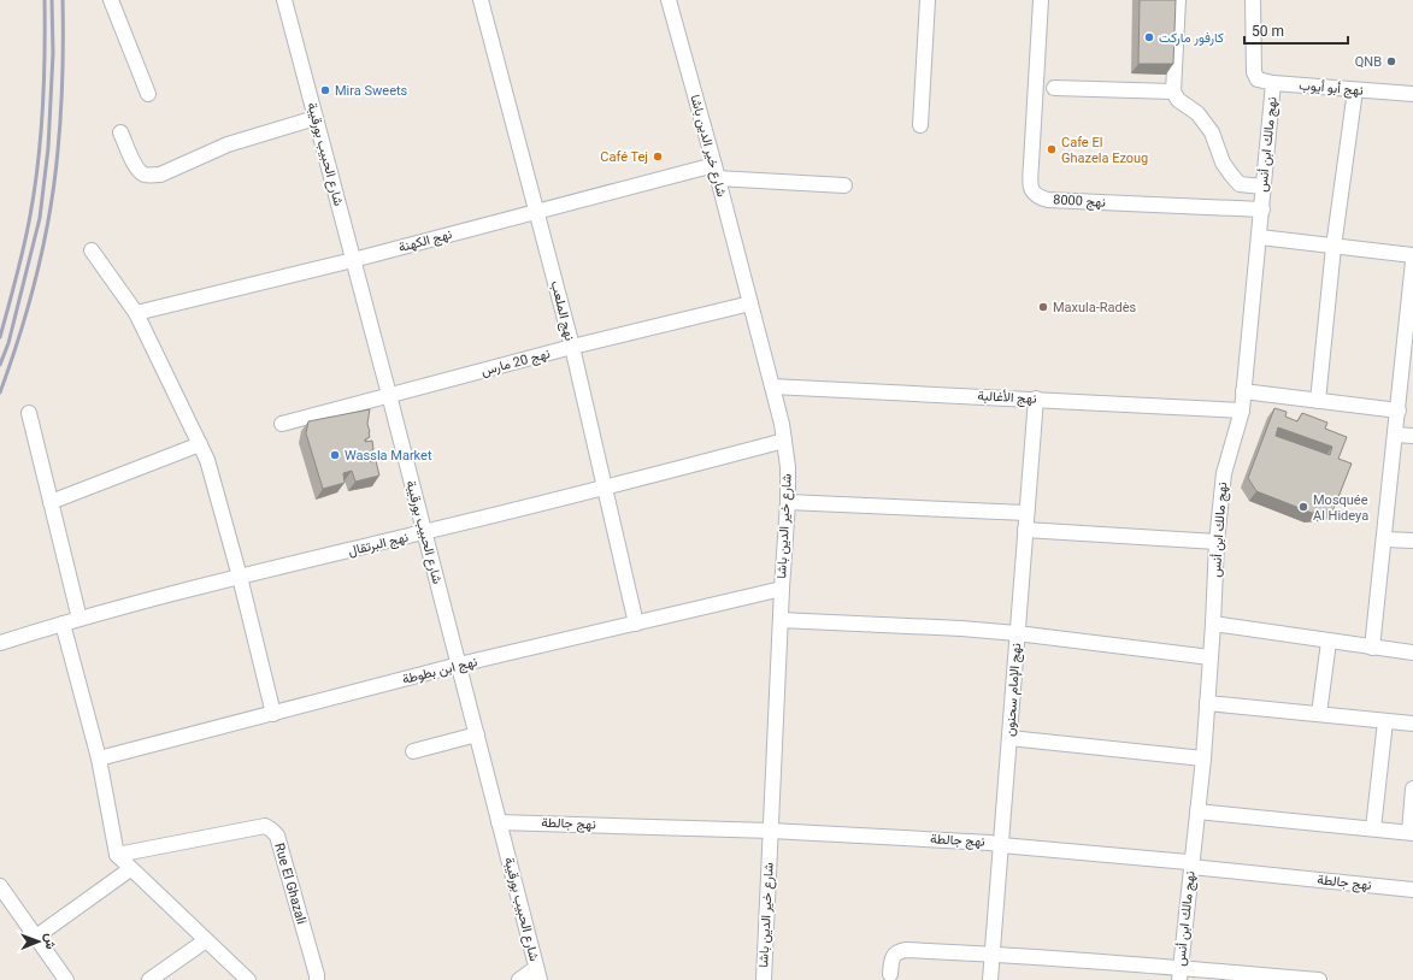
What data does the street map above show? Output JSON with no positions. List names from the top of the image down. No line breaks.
{"streets":{"street":["نهج أبو أيوب","نهج مالك ابن أنس","شارع خير الدين باشا","شارع الحبيب بورقيبة","نهج 8000","نهج الكهنة","نهج الملعب","نهج 20 مارس","نهج الأغالبة","نهج البرتقال","نهج ابن بطوطة","نهج الإمام سحنون","نهج جالطة","Rue El Ghazali"]},"crossings":[["نهج أبو أيوب","نهج مالك ابن أنس"],["نهج مالك ابن أنس","نهج 8000"],["نهج مالك ابن أنس","نهج الأغالبة"],["نهج مالك ابن أنس","نهج جالطة"],["شارع خير الدين باشا","نهج الكهنة"],["شارع خير الدين باشا","نهج 20 مارس"],["شارع خير الدين باشا","نهج الأغالبة"],["شارع خير الدين باشا","نهج البرتقال"],["شارع خير الدين باشا","نهج ابن بطوطة"],["شارع خير الدين باشا","نهج جالطة"],["شارع الحبيب بورقيبة","نهج الكهنة"],["شارع الحبيب بورقيبة","نهج 20 مارس"],["شارع الحبيب بورقيبة","نهج البرتقال"],["شارع الحبيب بورقيبة","نهج ابن بطوطة"],["شارع الحبيب بورقيبة","نهج جالطة"],["نهج الكهنة","نهج الملعب"],["نهج الملعب","نهج 20 مارس"],["نهج الملعب","نهج البرتقال"],["نهج الملعب","نهج ابن بطوطة"],["نهج الأغالبة","نهج الإمام سحنون"],["نهج الإمام سحنون","نهج جالطة"]],"places":["كارفور ماركت","QNB","Mira Sweets","Cafe El Ghazela Ezoug","Café Tej","Maxula-Radès","Wassla Market","Mosquée Al Hideya"],"scale_bar":"50 m","north":"right"}
